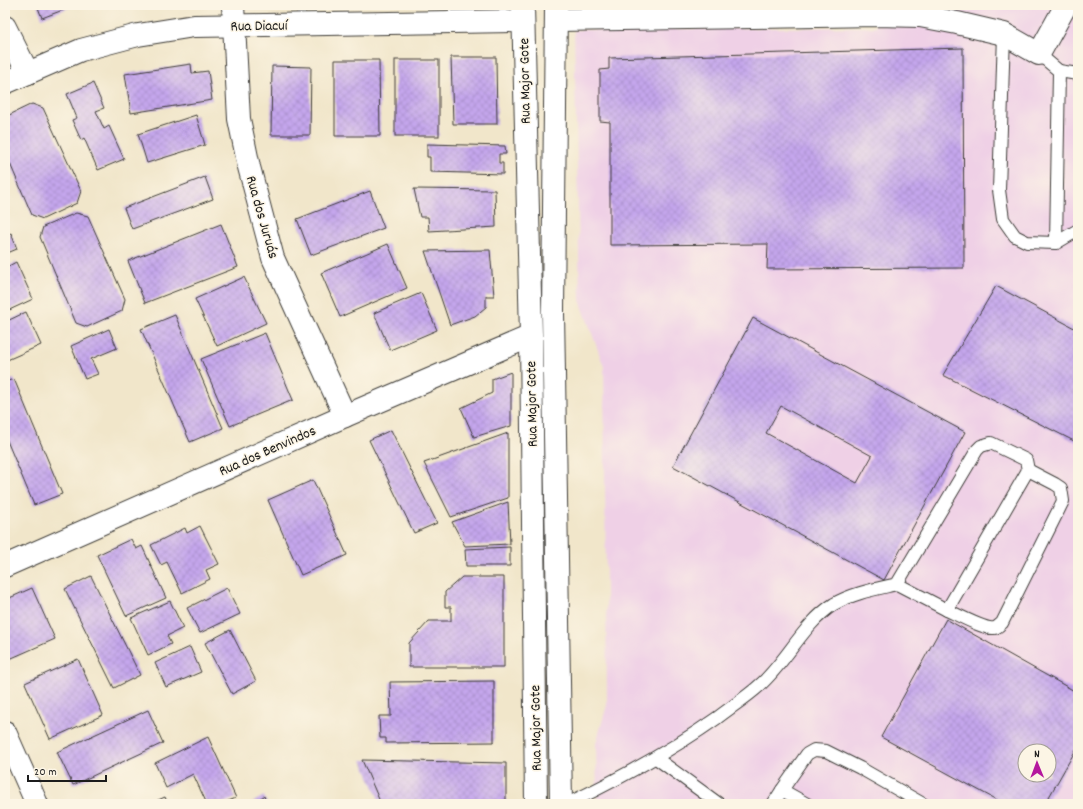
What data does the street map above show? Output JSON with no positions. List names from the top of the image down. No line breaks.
{"streets":{"street":["Rua Diacuí","Rua Major Gote","Rua dos Juruás","Rua dos Benvindos"]},"crossings":[["Rua Diacuí","Rua Major Gote"],["Rua Diacuí","Rua dos Juruás"],["Rua Major Gote","Rua dos Benvindos"],["Rua dos Juruás","Rua dos Benvindos"]],"scale_bar":"20 m","north":"top"}
